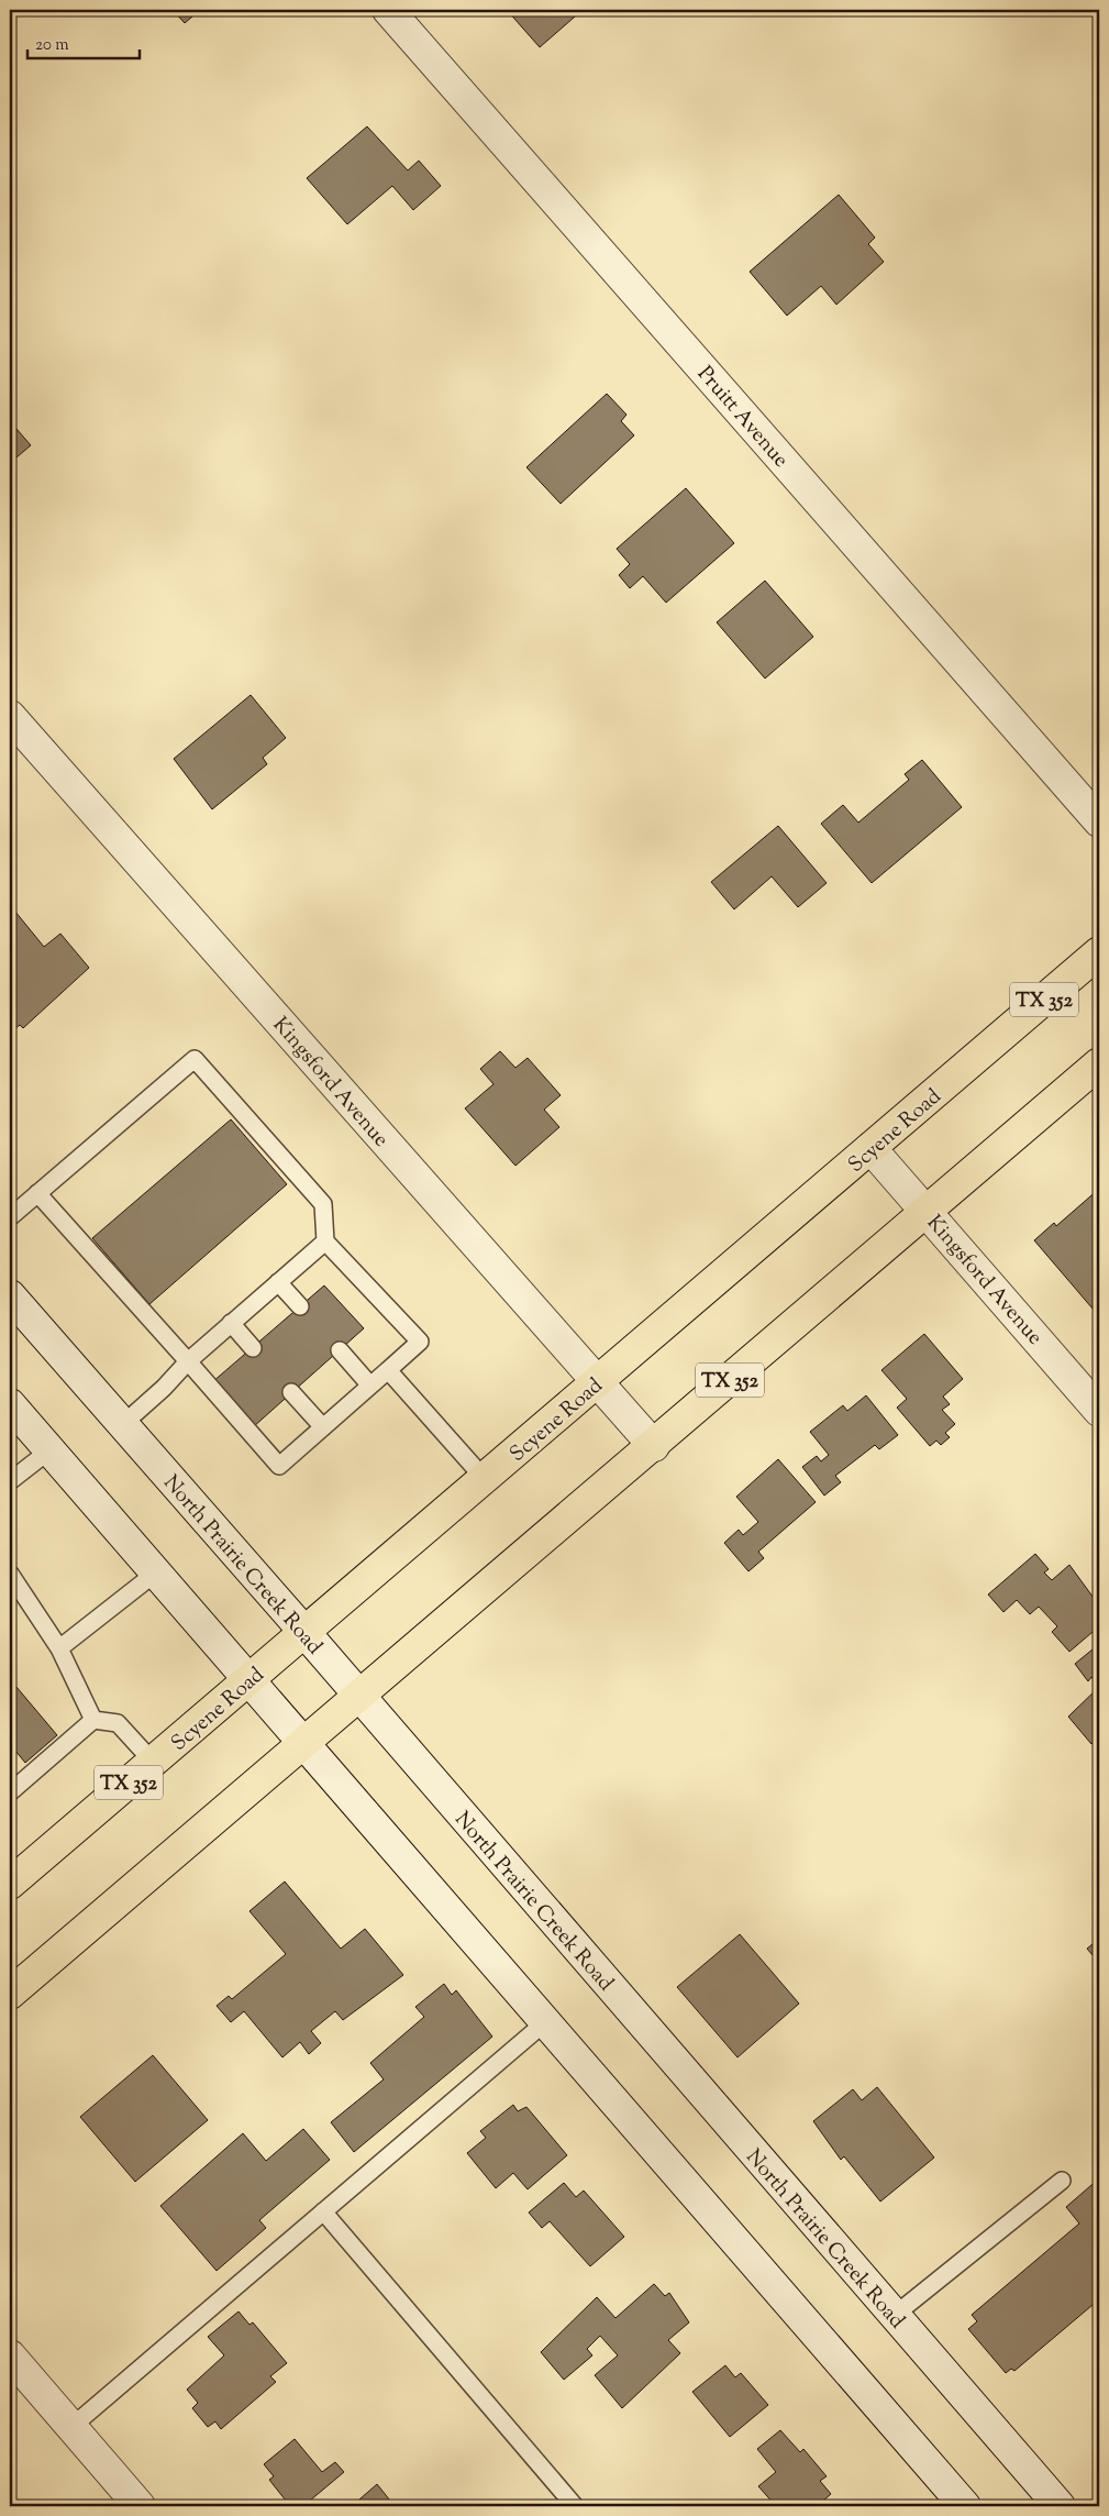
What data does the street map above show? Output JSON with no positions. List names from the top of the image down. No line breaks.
{"streets":{"main road":["Pruitt Avenue","TX 352","Kingsford Avenue","Scyene Road","North Prairie Creek Road"]},"crossings":[["TX 352","Kingsford Avenue"],["TX 352","North Prairie Creek Road"],["Kingsford Avenue","Scyene Road"],["Scyene Road","North Prairie Creek Road"]],"scale_bar":"20 m"}
